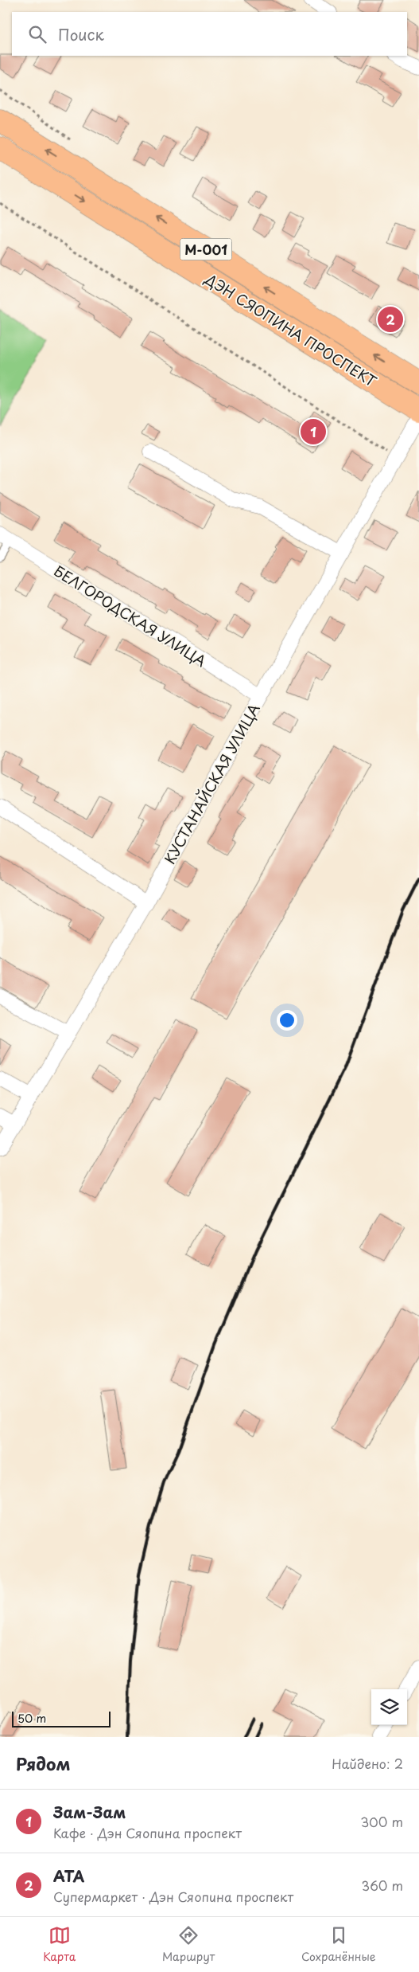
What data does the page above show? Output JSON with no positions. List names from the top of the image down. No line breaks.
{"streets":{"main road":["M-001","ДЭН СЯОПИНА ПРОСПЕКТ"],"street":["БЕЛГОРОДСКАЯ УЛИЦА","КУСТАНАЙСКАЯ УЛИЦА"]},"crossings":[["БЕЛГОРОДСКАЯ УЛИЦА","КУСТАНАЙСКАЯ УЛИЦА"]],"scale_bar":"50 m","page":{"search":"Поиск","pins":["2","1"],"scale":"50 m","heading":["Рядом","Найдено: 2"],"list":[{"mark":"1","name":"Зам-Зам","note":"Кафе · Дэн Сяопина проспект","value":"300 m"},{"mark":"2","name":"АТА","note":"Супермаркет · Дэн Сяопина проспект","value":"360 m"}],"nav":["Карта","Маршрут","Сохранённые"]}}
